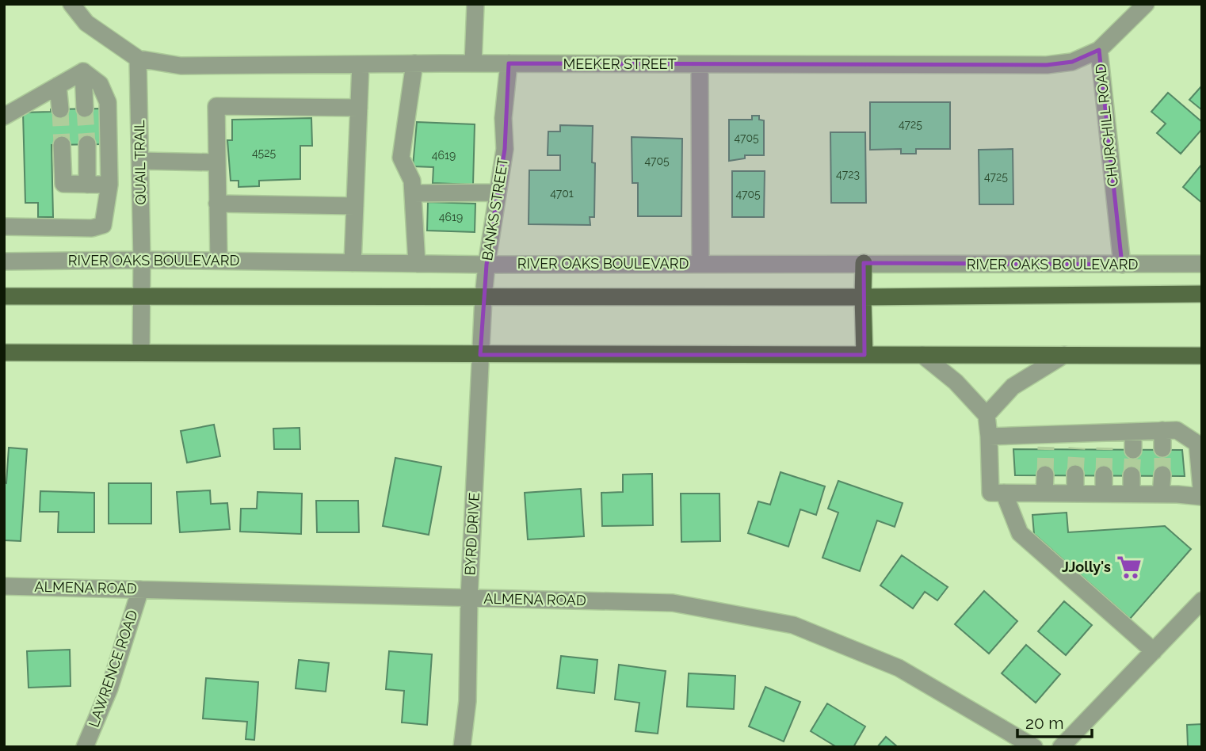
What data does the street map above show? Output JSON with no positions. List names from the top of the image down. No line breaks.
{"streets":{"street":["MEEKER STREET","CHURCHILL ROAD","QUAIL TRAIL","BANKS STREET","RIVER OAKS BOULEVARD","BYRD DRIVE","ALMENA ROAD","LAWRENCE ROAD"]},"crossings":[["MEEKER STREET","CHURCHILL ROAD"],["MEEKER STREET","QUAIL TRAIL"],["MEEKER STREET","BANKS STREET"],["CHURCHILL ROAD","RIVER OAKS BOULEVARD"],["QUAIL TRAIL","RIVER OAKS BOULEVARD"],["BANKS STREET","RIVER OAKS BOULEVARD"],["BANKS STREET","BYRD DRIVE"],["BYRD DRIVE","ALMENA ROAD"],["ALMENA ROAD","LAWRENCE ROAD"]],"places":{"supermarket":["JJolly's"]},"house_numbers":["4725","4705","4525","4619","4705","4723","4725","4701","4705","4619"],"scale_bar":"20 m"}
